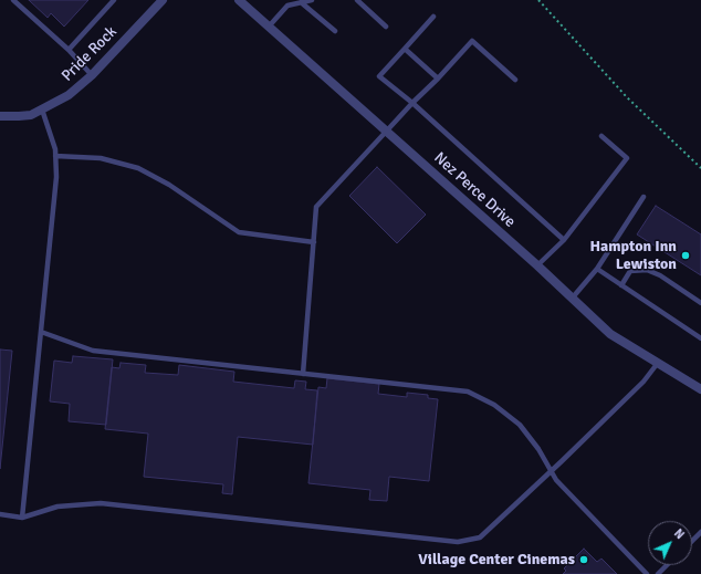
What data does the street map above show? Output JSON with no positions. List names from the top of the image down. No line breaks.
{"streets":{"street":["Pride Rock","Nez Perce Drive"]},"places":["Hampton Inn Lewiston","Village Center Cinemas"],"north":"top right"}
